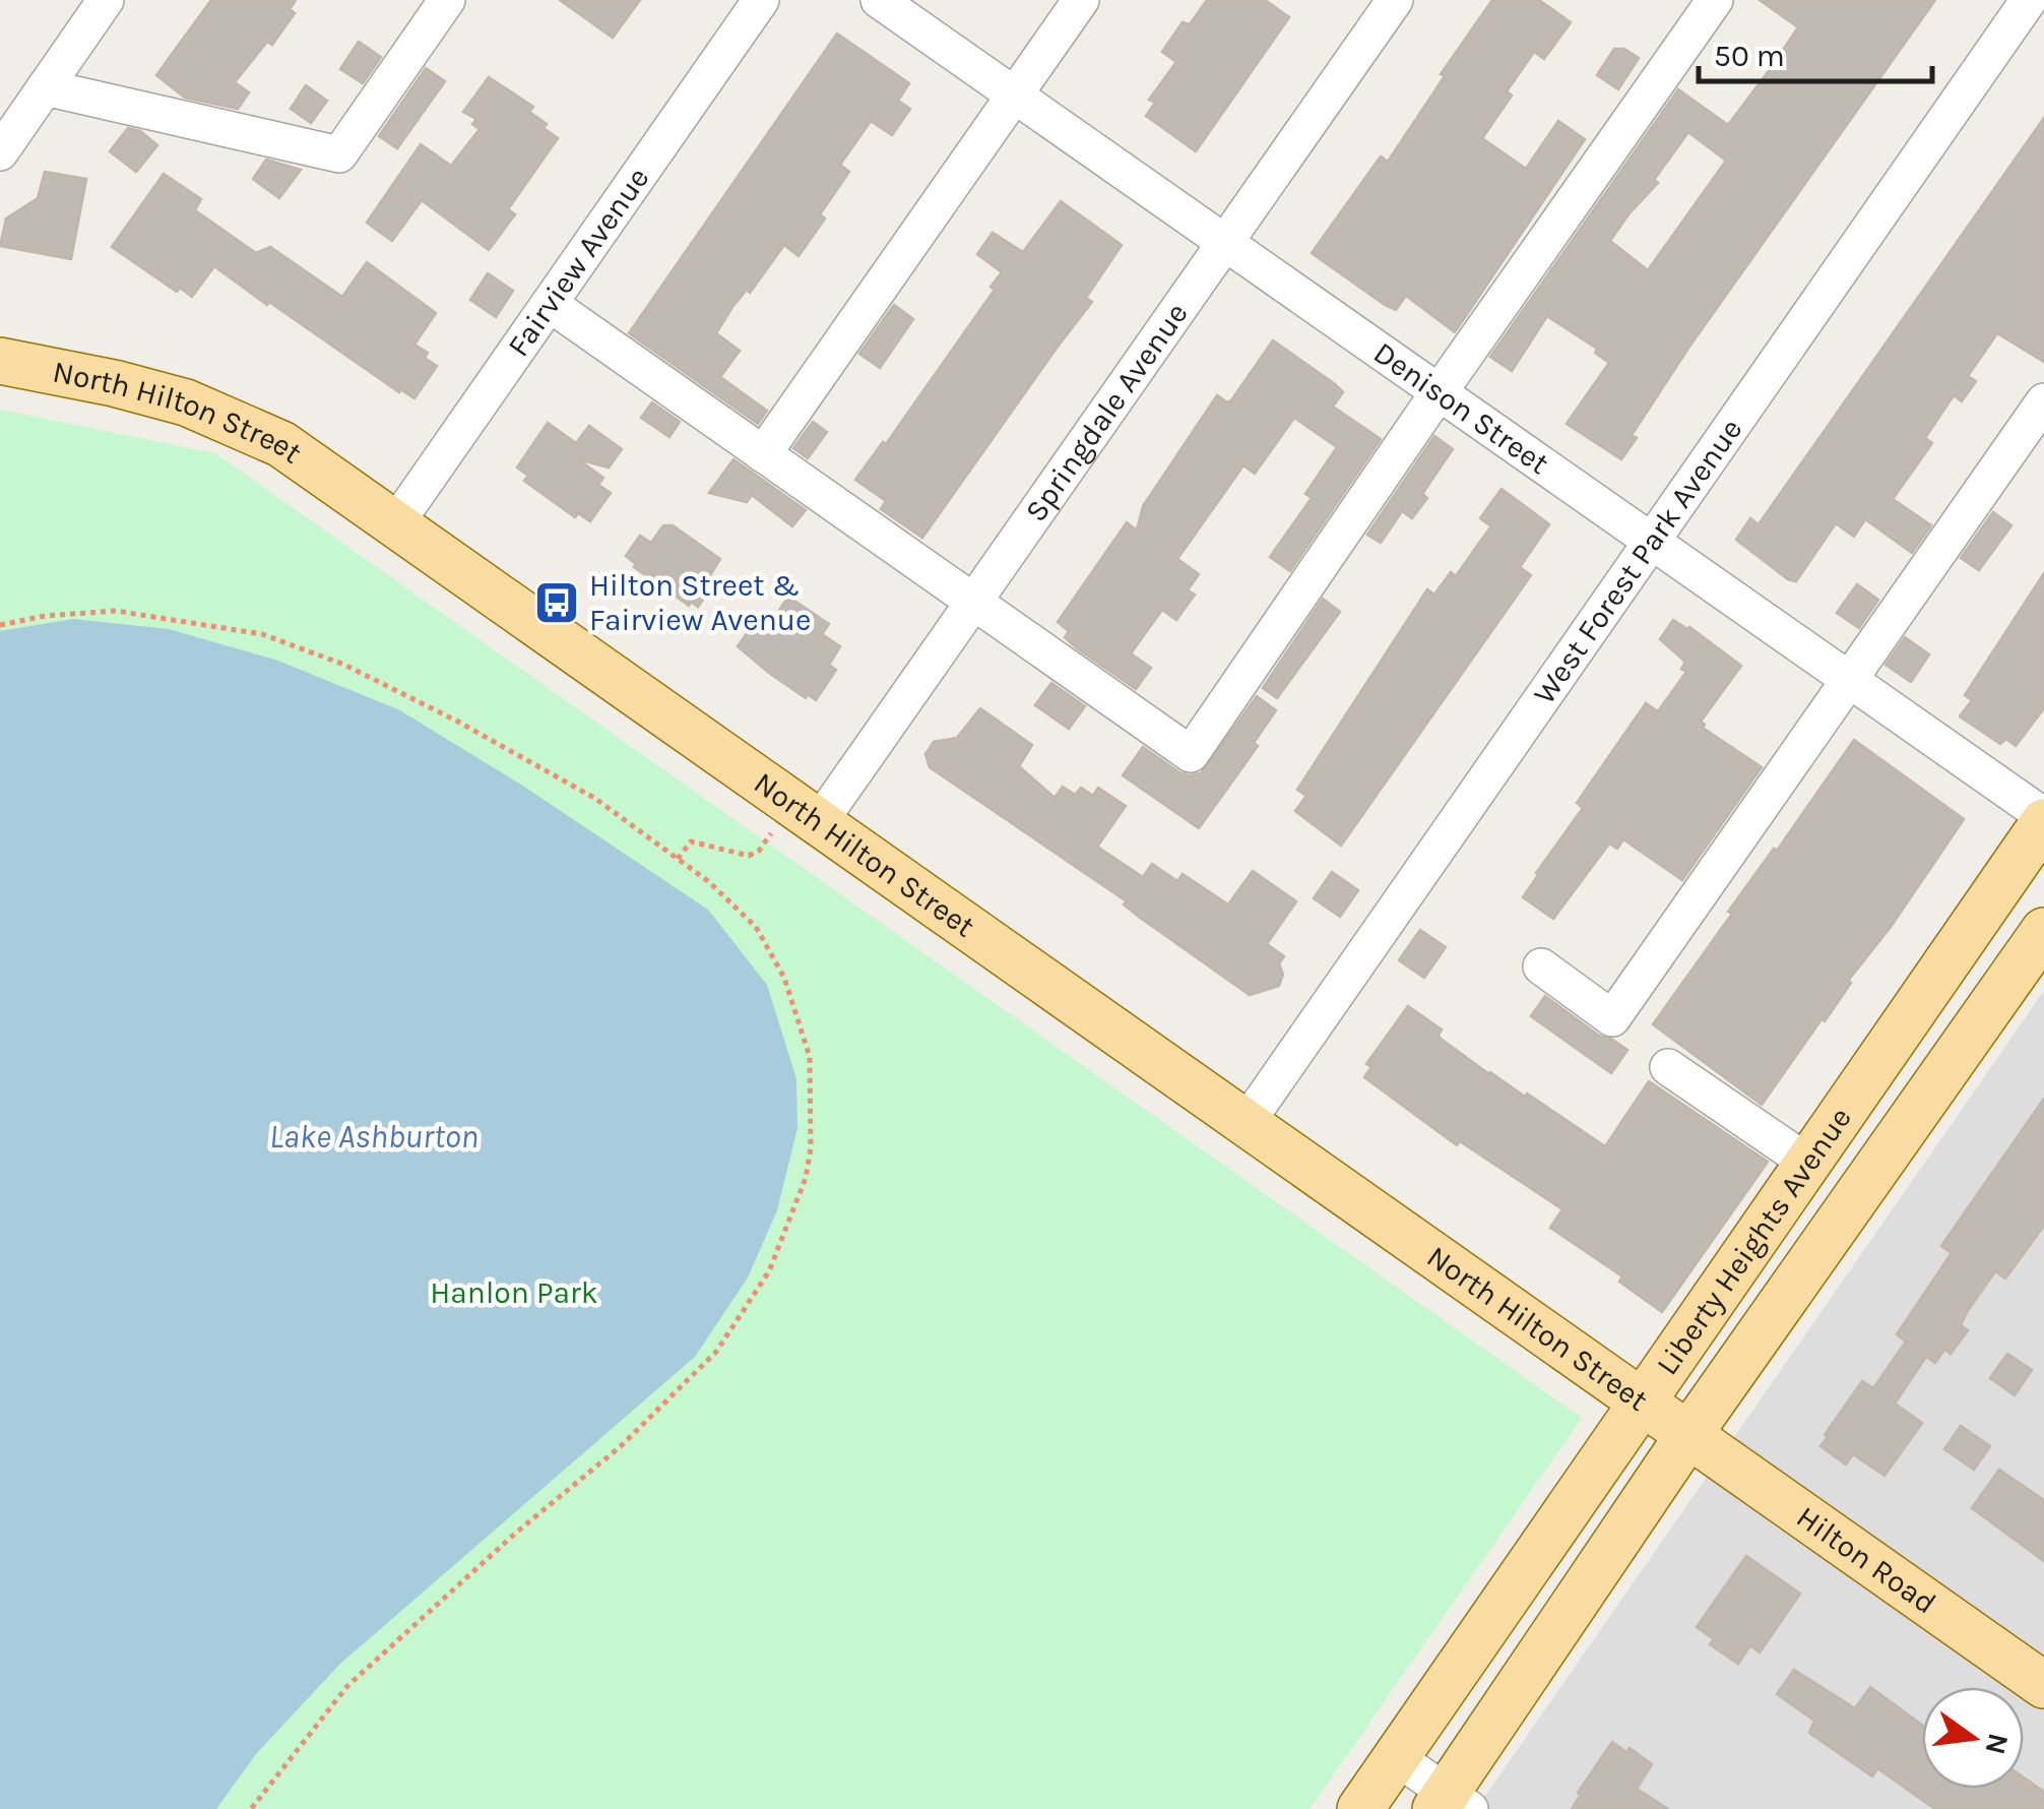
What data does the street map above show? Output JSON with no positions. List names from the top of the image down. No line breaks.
{"streets":{"main road":["North Hilton Street","Liberty Heights Avenue","Hilton Road"],"street":["Fairview Avenue","Denison Street","Springdale Avenue","West Forest Park Avenue"]},"crossings":[["Fairview Avenue","North Hilton Street"],["Denison Street","Springdale Avenue"],["Denison Street","West Forest Park Avenue"],["Denison Street","Liberty Heights Avenue"],["Springdale Avenue","North Hilton Street"],["North Hilton Street","West Forest Park Avenue"],["North Hilton Street","Liberty Heights Avenue"],["North Hilton Street","Hilton Road"],["Liberty Heights Avenue","Hilton Road"]],"water":["Lake Ashburton"],"parks":["Hanlon Park"],"places":{"bus stop":["Hilton Street & Fairview Avenue"]},"scale_bar":"50 m","north":"right"}
